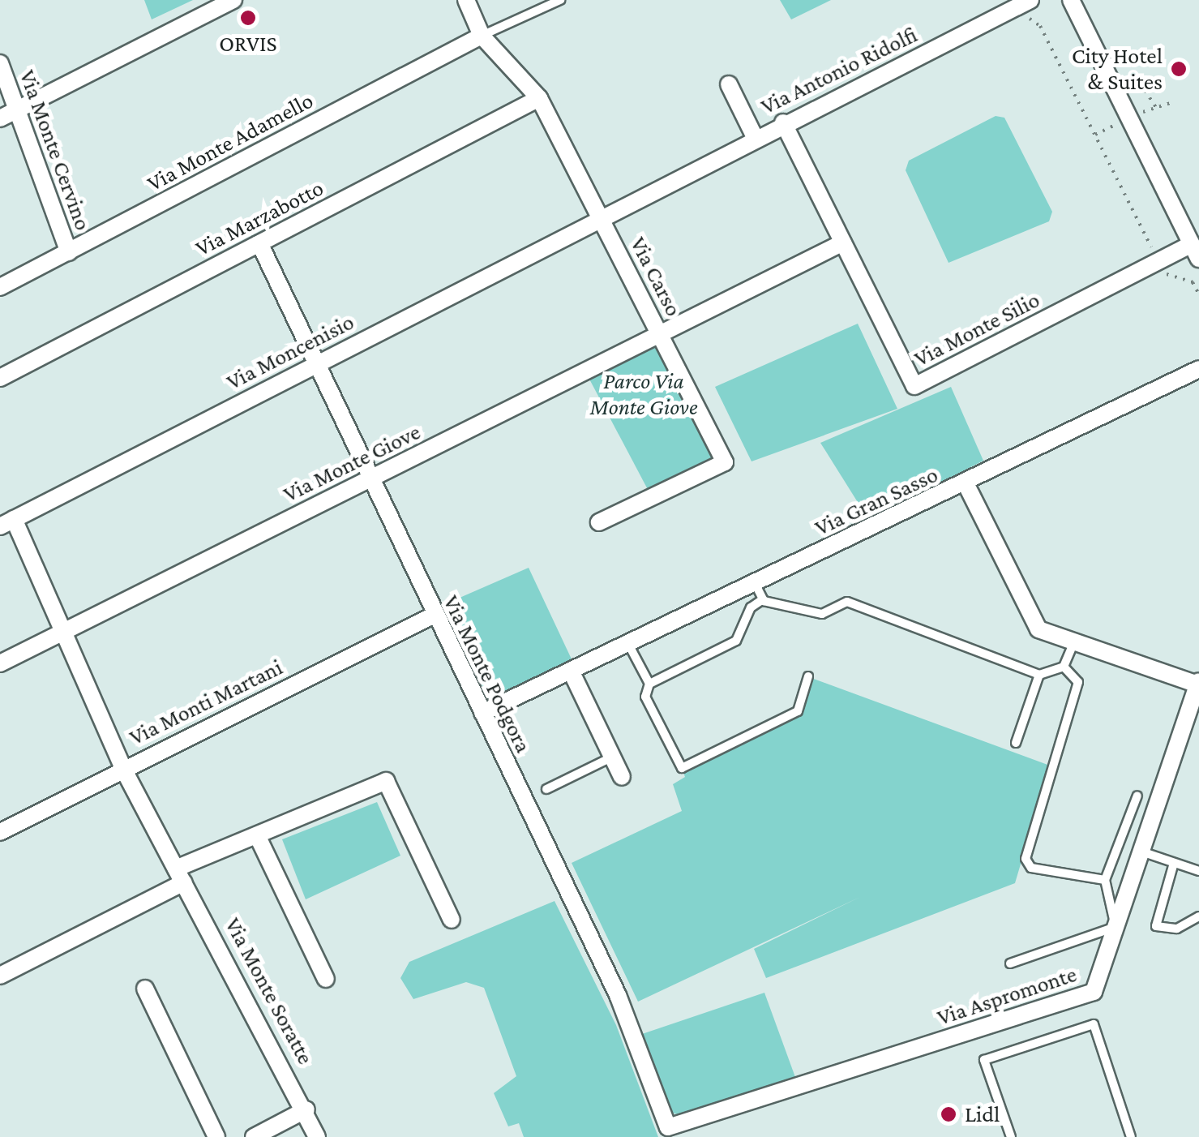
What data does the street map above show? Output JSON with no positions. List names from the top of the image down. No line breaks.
{"streets":{"street":["Via Antonio Ridolfi","Via Monte Adamello","Via Monte Cervino","Via Marzabotto","Via Carso","Via Monte Silio","Via Moncenisio","Via Monte Giove","Via Gran Sasso","Via Monte Podgora","Via Monti Martani","Via Monte Soratte","Via Aspromonte"]},"crossings":[["Via Antonio Ridolfi","Via Carso"],["Via Antonio Ridolfi","Via Monte Silio"],["Via Antonio Ridolfi","Via Moncenisio"],["Via Monte Adamello","Via Monte Cervino"],["Via Monte Adamello","Via Carso"],["Via Marzabotto","Via Carso"],["Via Marzabotto","Via Monte Podgora"],["Via Carso","Via Moncenisio"],["Via Carso","Via Monte Giove"],["Via Monte Silio","Via Monte Giove"],["Via Moncenisio","Via Monte Podgora"],["Via Monte Giove","Via Monte Podgora"],["Via Gran Sasso","Via Monte Podgora"],["Via Monte Podgora","Via Monti Martani"],["Via Monte Podgora","Via Aspromonte"],["Via Monti Martani","Via Monte Soratte"]],"parks":["Parco Via Monte Giove"],"places":["ORVIS","City Hotel & Suites","Lidl"]}
